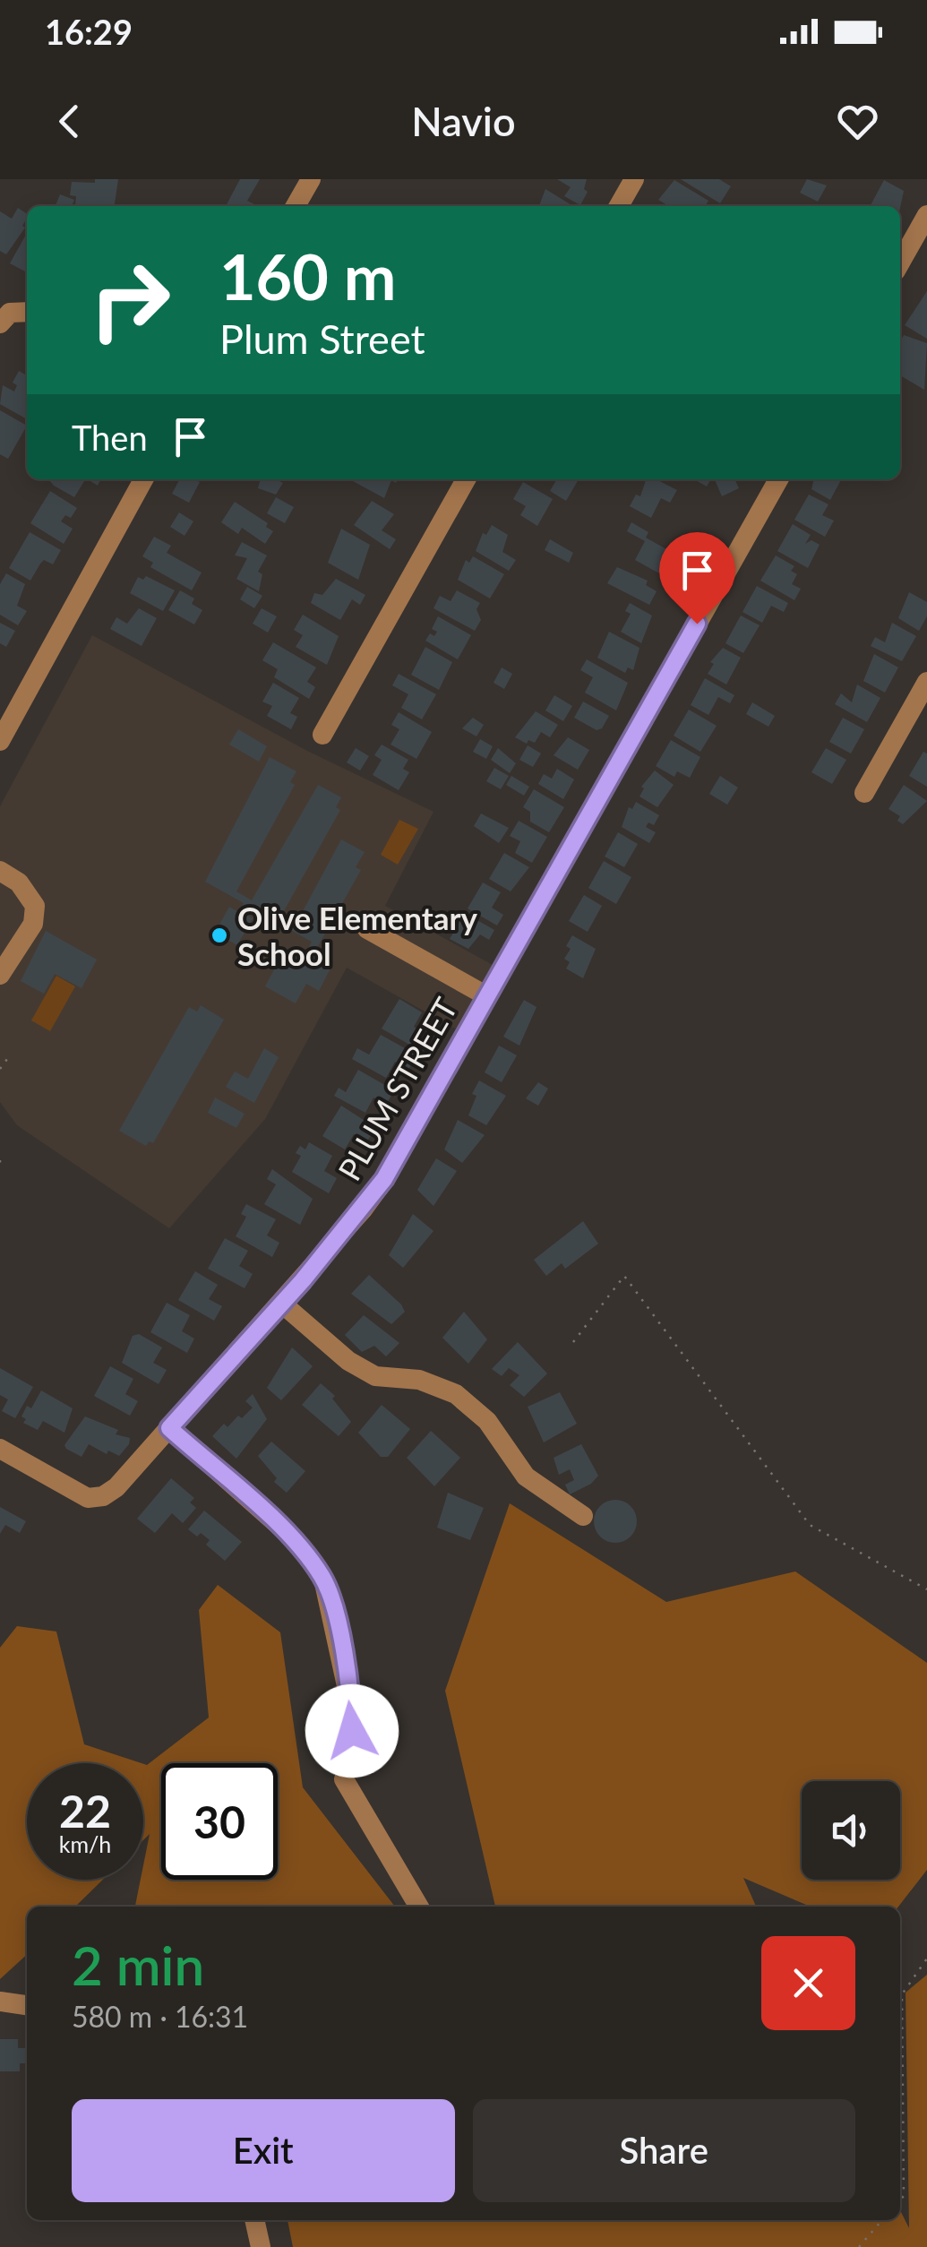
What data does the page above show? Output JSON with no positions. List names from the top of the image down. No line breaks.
{"streets":{"street":["PLUM STREET"]},"places":["Olive Elementary School"],"page":{"status":"16:29","header":"Navio","turn":["160 m","Plum Street"],"then":"Then","speed":"22 km/h","limit":"30","heading":["2 min","580 m · 16:31"],"buttons":["Exit","Share"]}}
